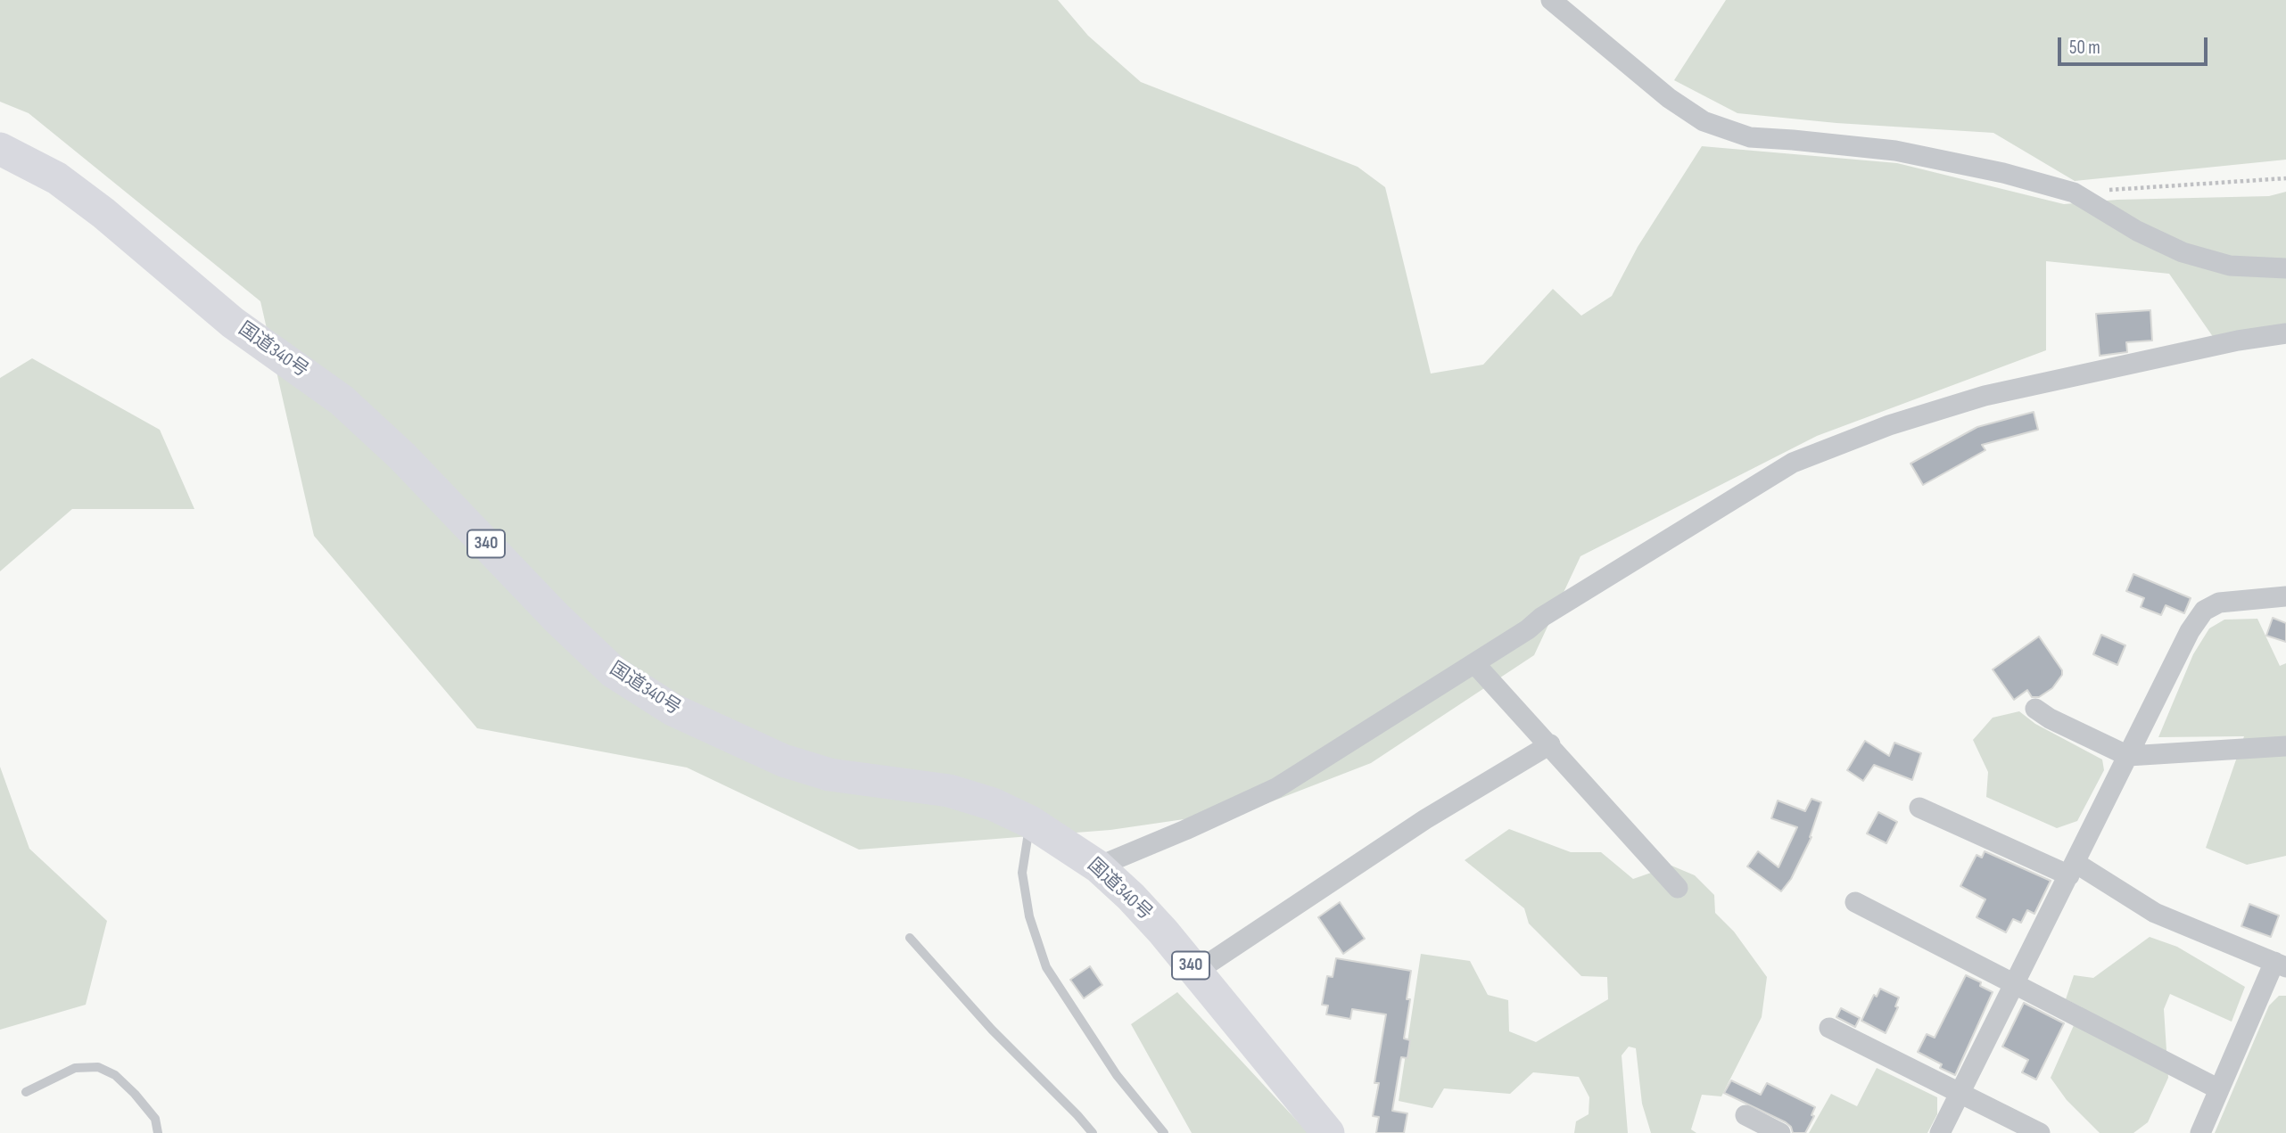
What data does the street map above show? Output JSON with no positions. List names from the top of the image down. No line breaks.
{"streets":{"highway":["国道340号","340"]},"scale_bar":"50 m"}
